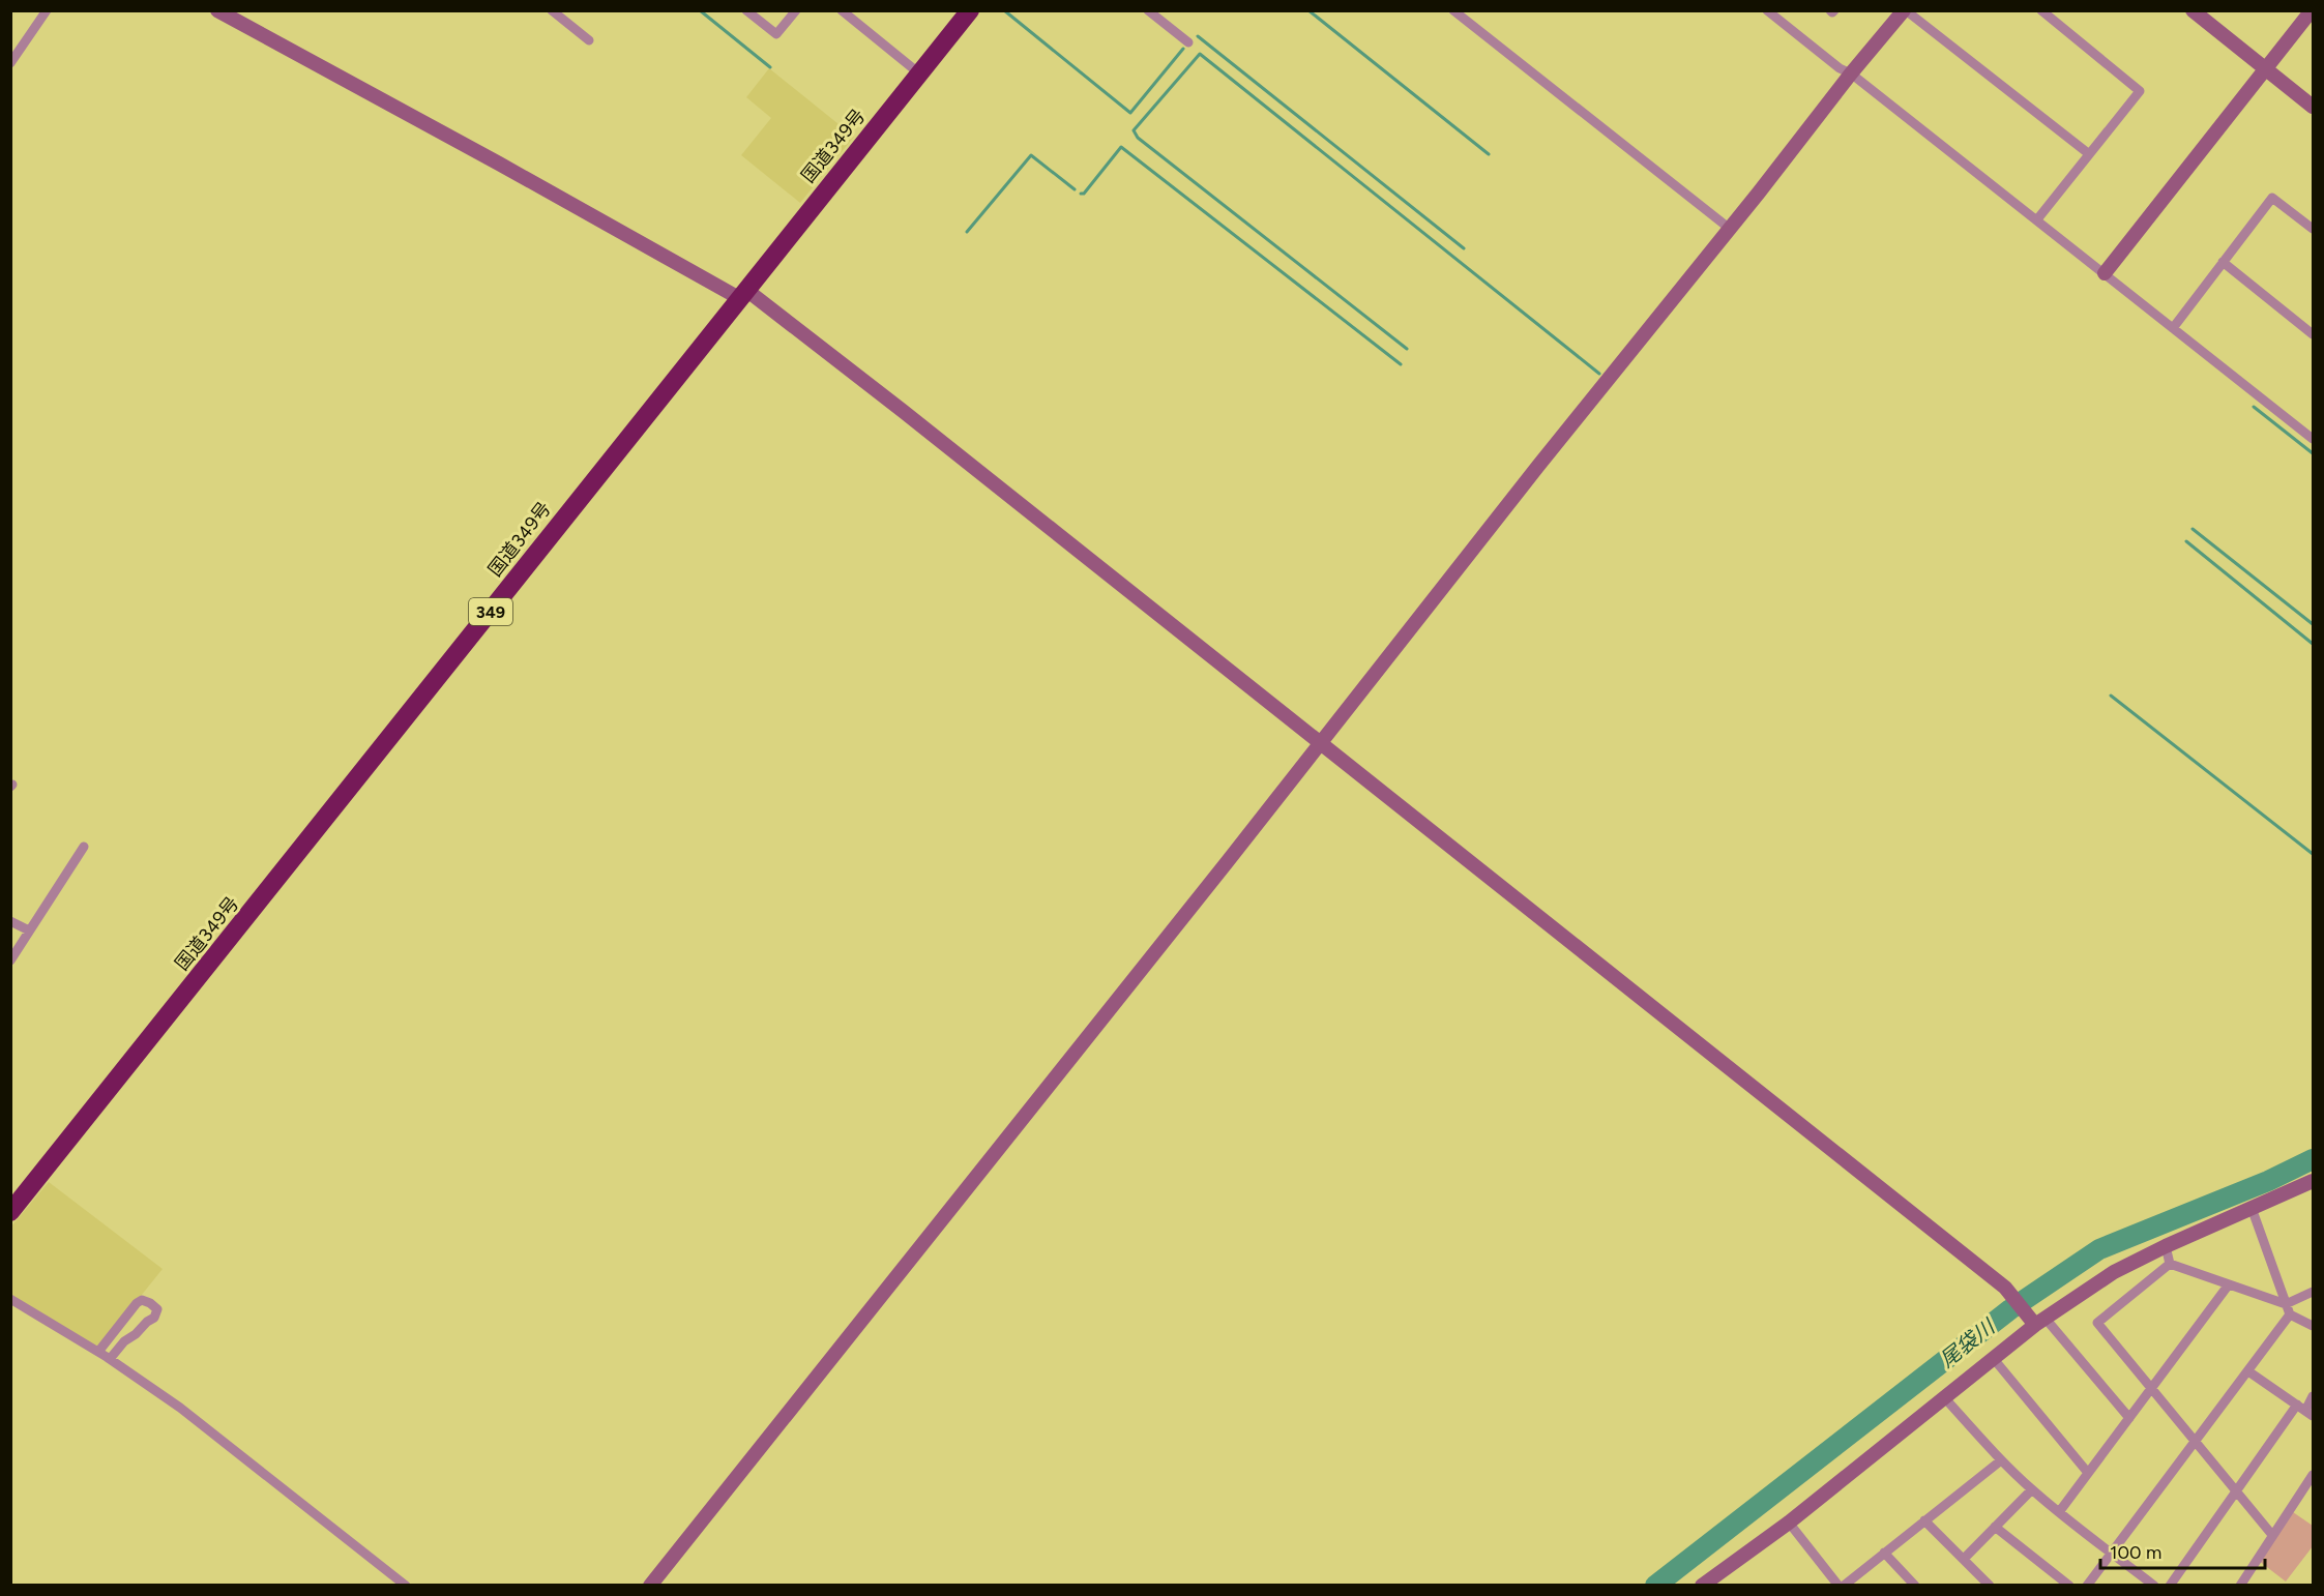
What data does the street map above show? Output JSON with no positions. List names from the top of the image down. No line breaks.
{"streets":{"highway":["国道349号","349"]},"water":["尾袋川"],"scale_bar":"100 m"}
